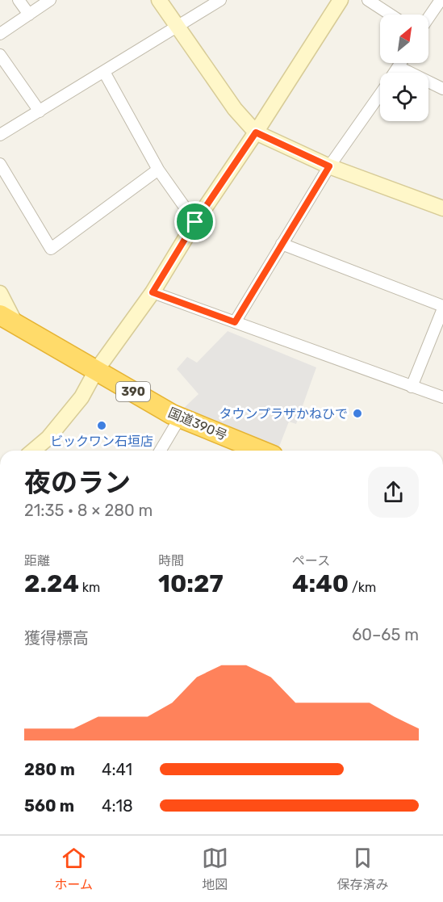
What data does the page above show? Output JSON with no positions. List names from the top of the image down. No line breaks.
{"streets":{"highway":["390","国道390号"]},"places":["タウンプラザかねひで","ビックワン石垣店"],"north":"top right","page":{"heading":["夜のラン","21:35 · 8 × 280 m"],"stats":[["距離","2.24 km"],["時間","10:27"],["ペース","4:40 /km"]],"chart":["獲得標高","60–65 m"],"list":[{"name":"280 m","note":"4:41"},{"name":"560 m","note":"4:18"}],"tabs":["ホーム","地図","保存済み"]}}
